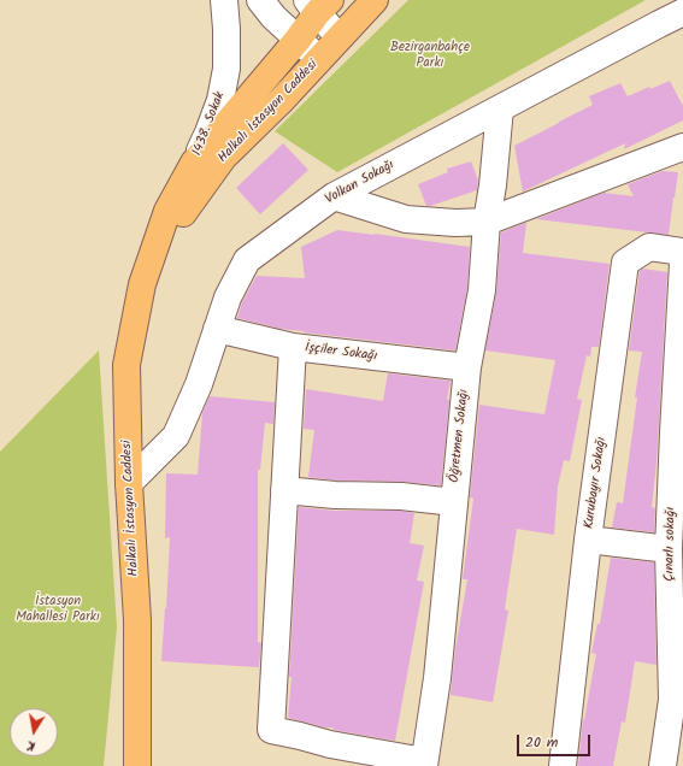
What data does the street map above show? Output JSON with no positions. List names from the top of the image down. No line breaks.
{"streets":{"main road":["Halkalı İstasyon Caddesi"],"street":["1438. Sokak","Volkan Sokağı","İşçiler Sokağı","Öğretmen Sokağı","Kurubayır Sokağı","Çınarlı sokağı"]},"crossings":[["Halkalı İstasyon Caddesi","1438. Sokak"],["Halkalı İstasyon Caddesi","Volkan Sokağı"],["Volkan Sokağı","İşçiler Sokağı"],["Volkan Sokağı","Öğretmen Sokağı"],["İşçiler Sokağı","Öğretmen Sokağı"]],"parks":["Bezirganbahçe Parkı","İstasyon Mahallesi Parkı"],"scale_bar":"20 m","north":"bottom"}
